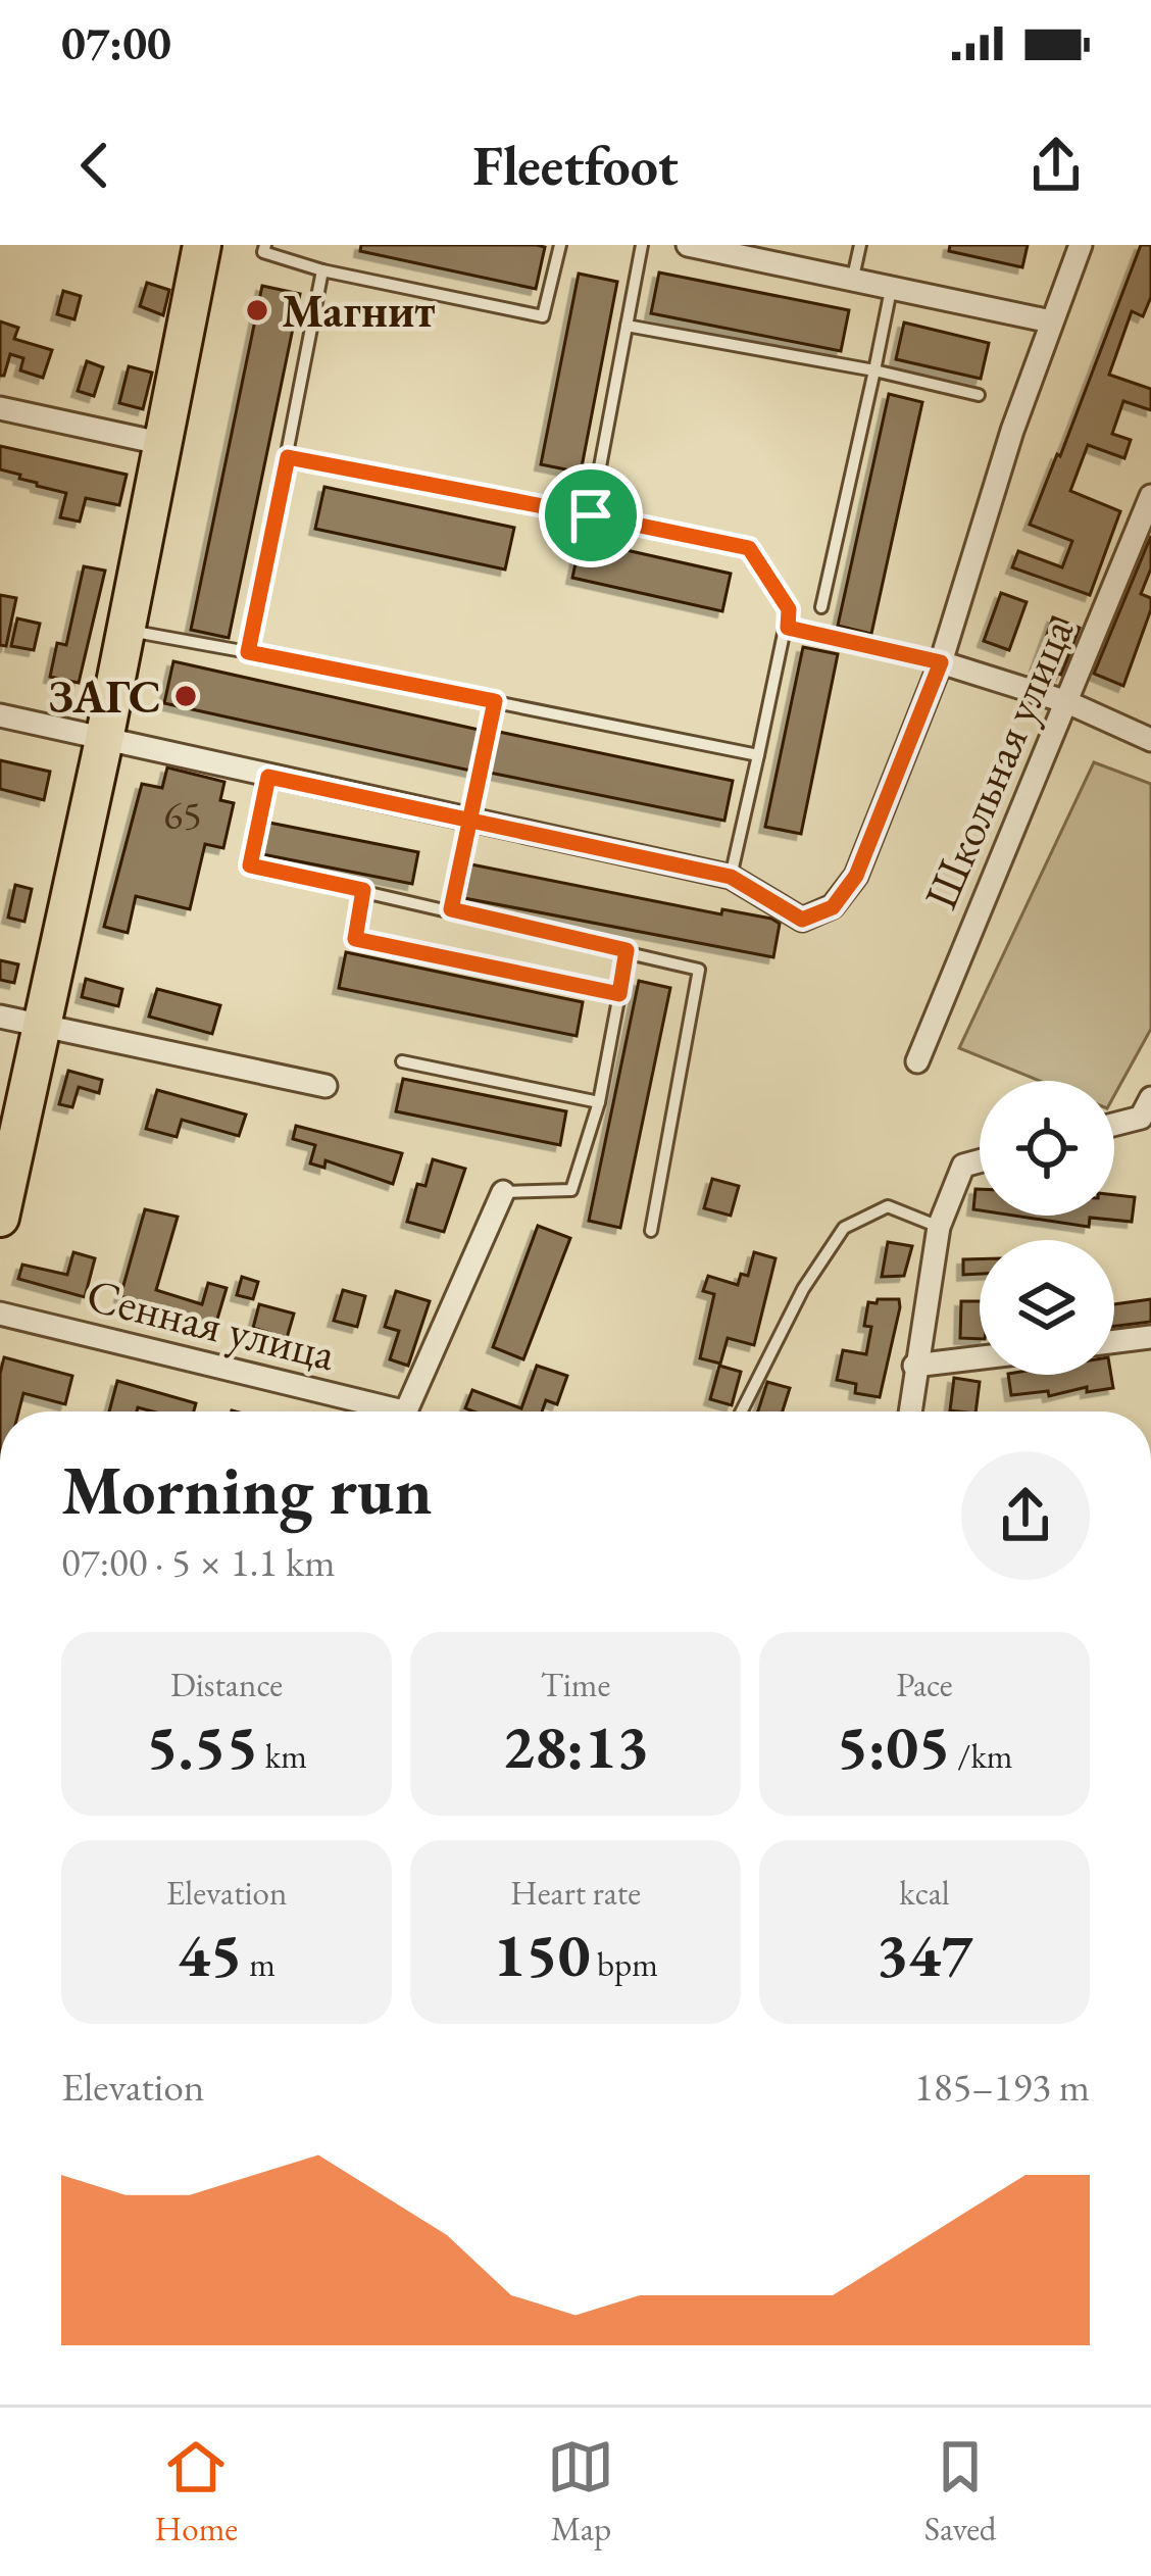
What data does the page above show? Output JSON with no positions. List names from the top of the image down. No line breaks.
{"streets":{"street":["Школьная улица","Сенная улица"]},"places":["Магнит","ЗАГС"],"house_numbers":["65"],"page":{"status":"07:00","header":"Fleetfoot","heading":["Morning run","07:00 · 5 × 1.1 km"],"stats":[["Distance","5.55 km"],["Time","28:13"],["Pace","5:05 /km"],["Elevation","45 m"],["Heart rate","150 bpm"],["kcal","347"]],"chart":["Elevation","185–193 m"],"tabs":["Home","Map","Saved"]}}
